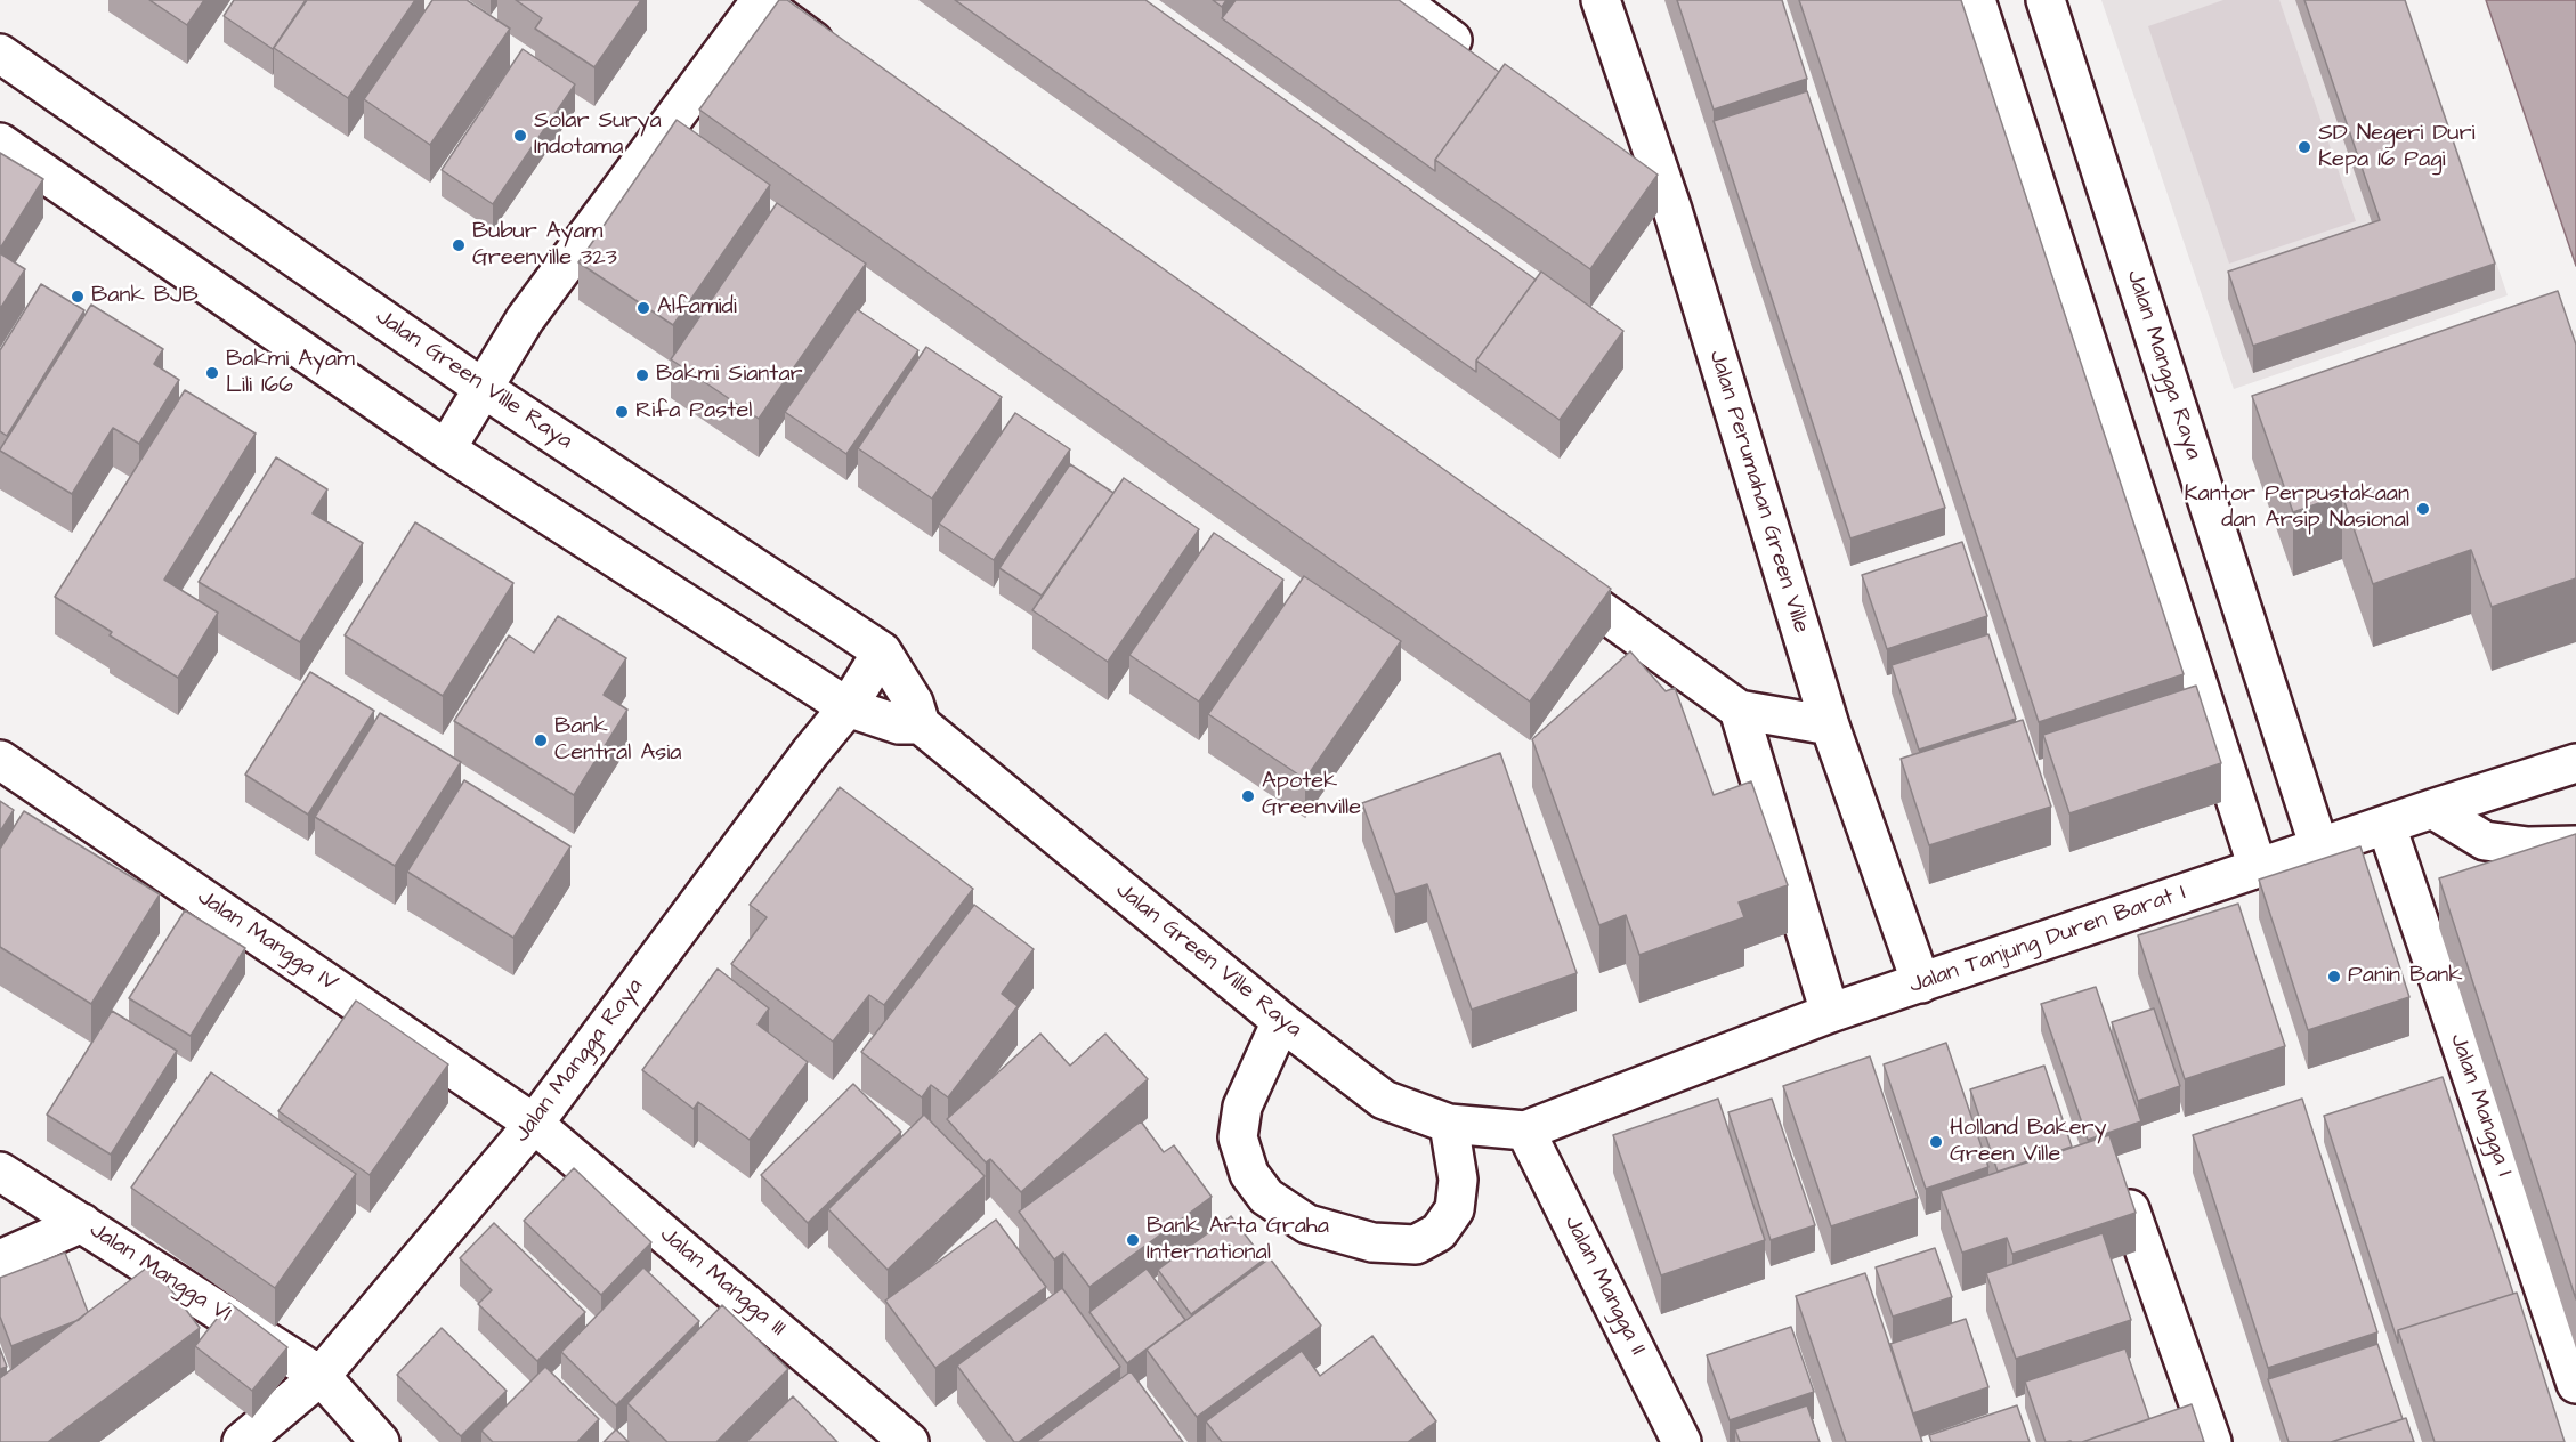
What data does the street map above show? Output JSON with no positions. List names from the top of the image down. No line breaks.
{"streets":{"street":["Jalan Mangga Raya","Jalan Green Ville Raya","Jalan Perumahan Green Ville","Jalan Tanjung Duren Barat I","Jalan Mangga IV","Jalan Mangga I","Jalan Mangga VI","Jalan Mangga III","Jalan Mangga II"]},"crossings":[["Jalan Mangga Raya","Jalan Green Ville Raya"],["Jalan Mangga Raya","Jalan Tanjung Duren Barat I"],["Jalan Mangga Raya","Jalan Mangga IV"],["Jalan Mangga Raya","Jalan Mangga VI"],["Jalan Mangga Raya","Jalan Mangga III"],["Jalan Green Ville Raya","Jalan Tanjung Duren Barat I"],["Jalan Green Ville Raya","Jalan Mangga II"],["Jalan Perumahan Green Ville","Jalan Tanjung Duren Barat I"],["Jalan Tanjung Duren Barat I","Jalan Mangga I"],["Jalan Tanjung Duren Barat I","Jalan Mangga II"],["Jalan Mangga IV","Jalan Mangga III"]],"places":["Solar Surya Indotama","SD Negeri Duri Kepa 16 Pagi","Bubur Ayam Greenville 323","Bank BJB","Alfamidi","Bakmi Ayam Lili 166","Bakmi Siantar","Rifa Pastel","Kantor Perpustakaan dan Arsip Nasional","Bank Central Asia","Apotek Greenville","Panin Bank","Holland Bakery Green Ville","Bank Arta Graha International"]}
